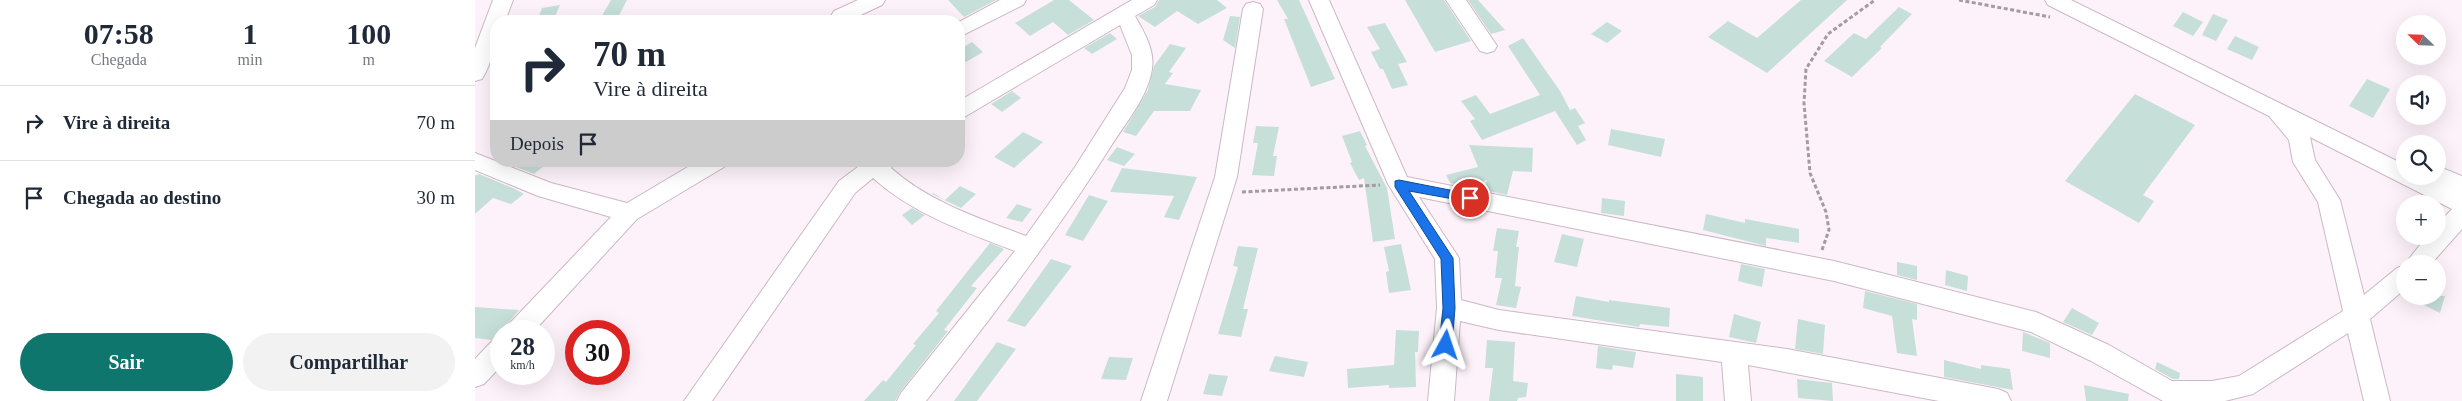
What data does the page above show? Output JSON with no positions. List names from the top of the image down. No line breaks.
{"north":"top left","page":{"eta":["07:58","Chegada","1","min","100","m"],"map_buttons":["+","−"],"turn":["70 m","Vire à direita"],"list":[{"name":"Vire à direita","value":"70 m"},{"name":"Chegada ao destino","value":"30 m"}],"then":"Depois","speed":"28 km/h","limit":"30","buttons":["Sair","Compartilhar"]}}
